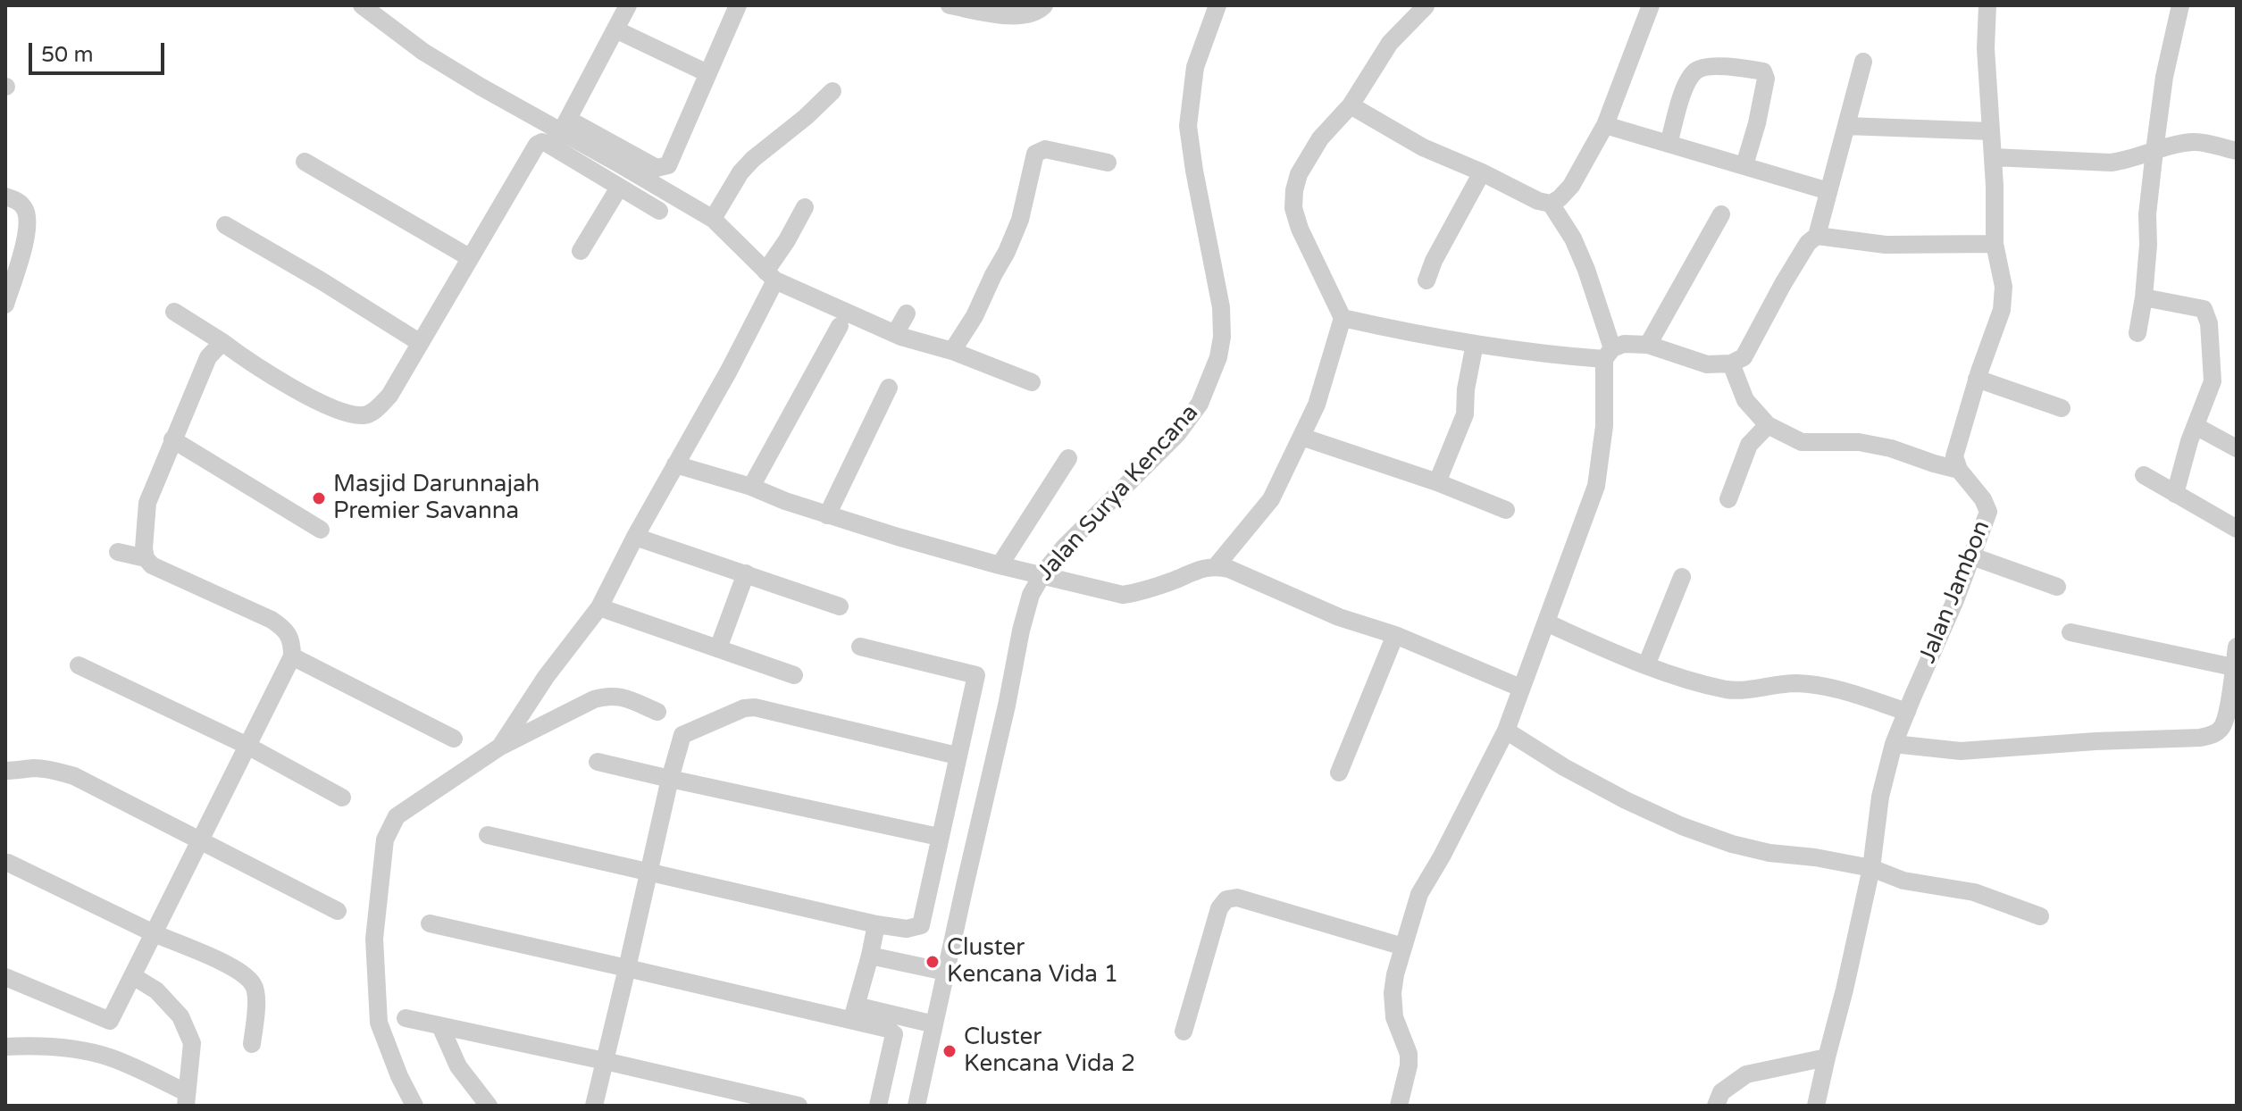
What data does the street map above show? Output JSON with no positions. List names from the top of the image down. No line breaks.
{"streets":{"street":["Jalan Surya Kencana","Jalan Jambon"]},"places":["Masjid Darunnajah Premier Savanna","Cluster Kencana Vida 1","Cluster Kencana Vida 2"],"scale_bar":"50 m"}
